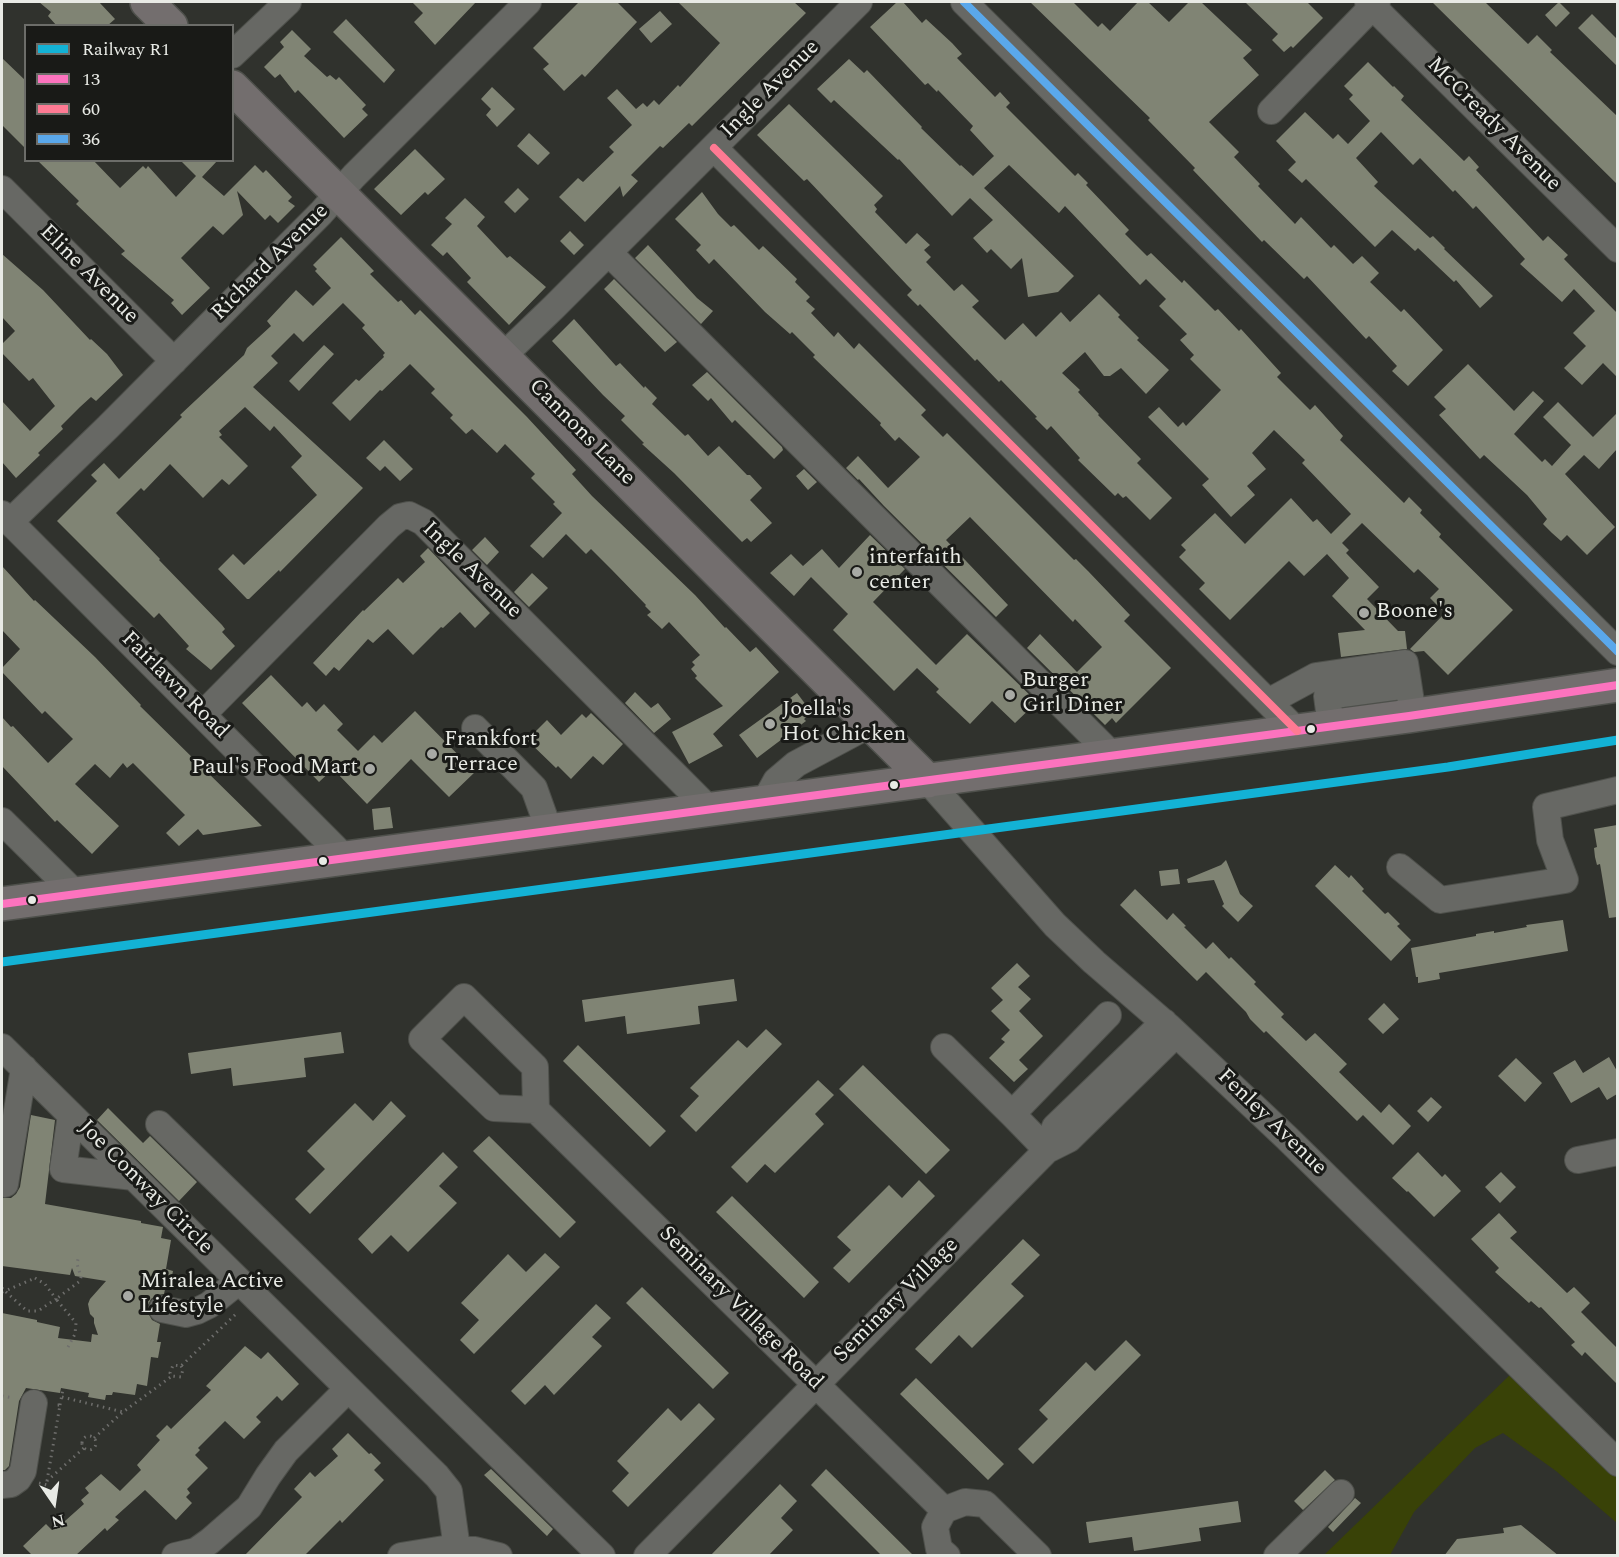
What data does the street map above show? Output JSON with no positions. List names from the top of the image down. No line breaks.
{"streets":{"main road":["Cannons Lane"],"street":["Ingle Avenue","McCready Avenue","Richard Avenue","Eline Avenue","Fairlawn Road","Fenley Avenue","Joe Conway Circle","Seminary Village","Seminary Village Road"]},"crossings":[["Ingle Avenue","Cannons Lane"],["Ingle Avenue","Fairlawn Road"],["Richard Avenue","Eline Avenue"],["Richard Avenue","Cannons Lane"],["Richard Avenue","Fairlawn Road"],["Cannons Lane","Fenley Avenue"],["Fenley Avenue","Seminary Village"],["Seminary Village","Seminary Village Road"]],"places":["interfaith center","Boone's","Burger Girl Diner","Joella's Hot Chicken","Frankfort Terrace","Paul's Food Mart","Miralea Active Lifestyle"],"lines":["transit line 36","transit line 60","transit line 13","rail line R1"],"legend":["Railway R1","13","60","36"],"north":"bottom"}
